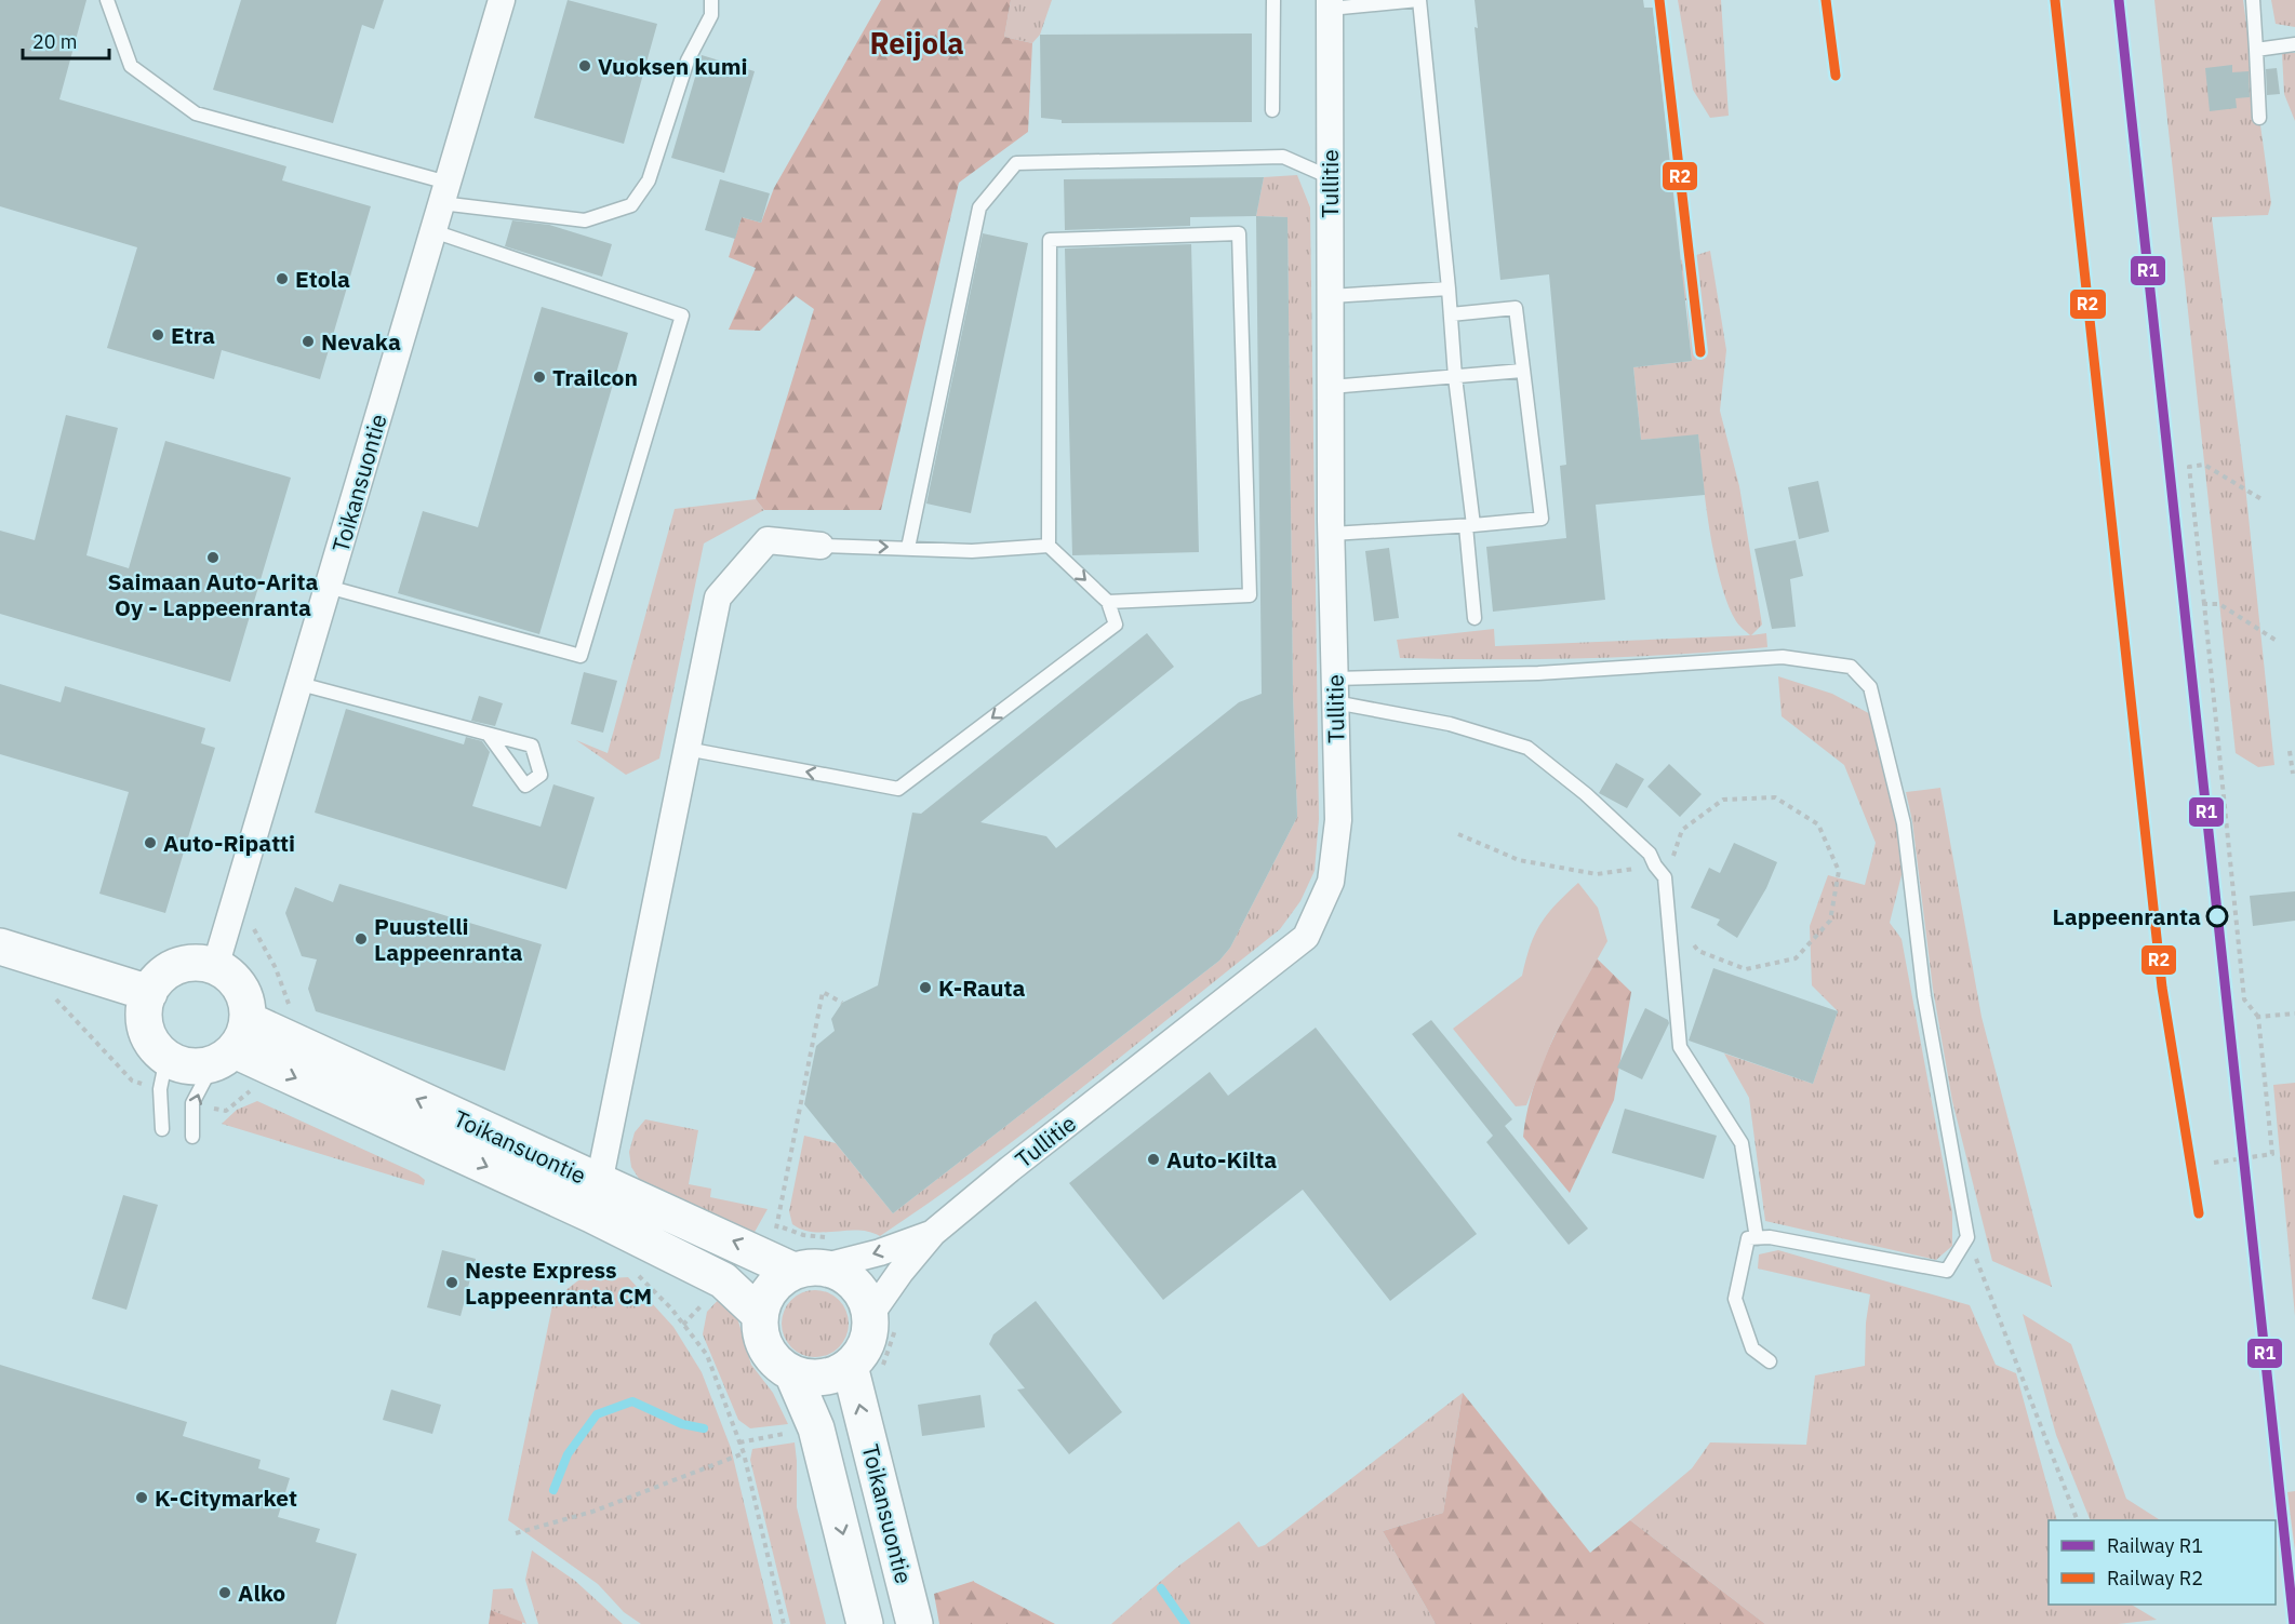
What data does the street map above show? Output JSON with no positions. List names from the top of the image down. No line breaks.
{"streets":{"main road":["Toikansuontie"],"street":["Tullitie"]},"crossings":[["Tullitie","Toikansuontie"]],"districts":["Reijola"],"places":["Vuoksen kumi","Etola","Etra","Nevaka","Trailcon","Saimaan Auto-Arita Oy - Lappeenranta","Auto-Ripatti","Lappeenranta","Puustelli Lappeenranta","K-Rauta","Auto-Kilta","Neste Express Lappeenranta CM","K-Citymarket","Alko"],"lines":["rail line R1","rail line R2"],"legend":["Railway R1","Railway R2"],"scale_bar":"20 m"}
